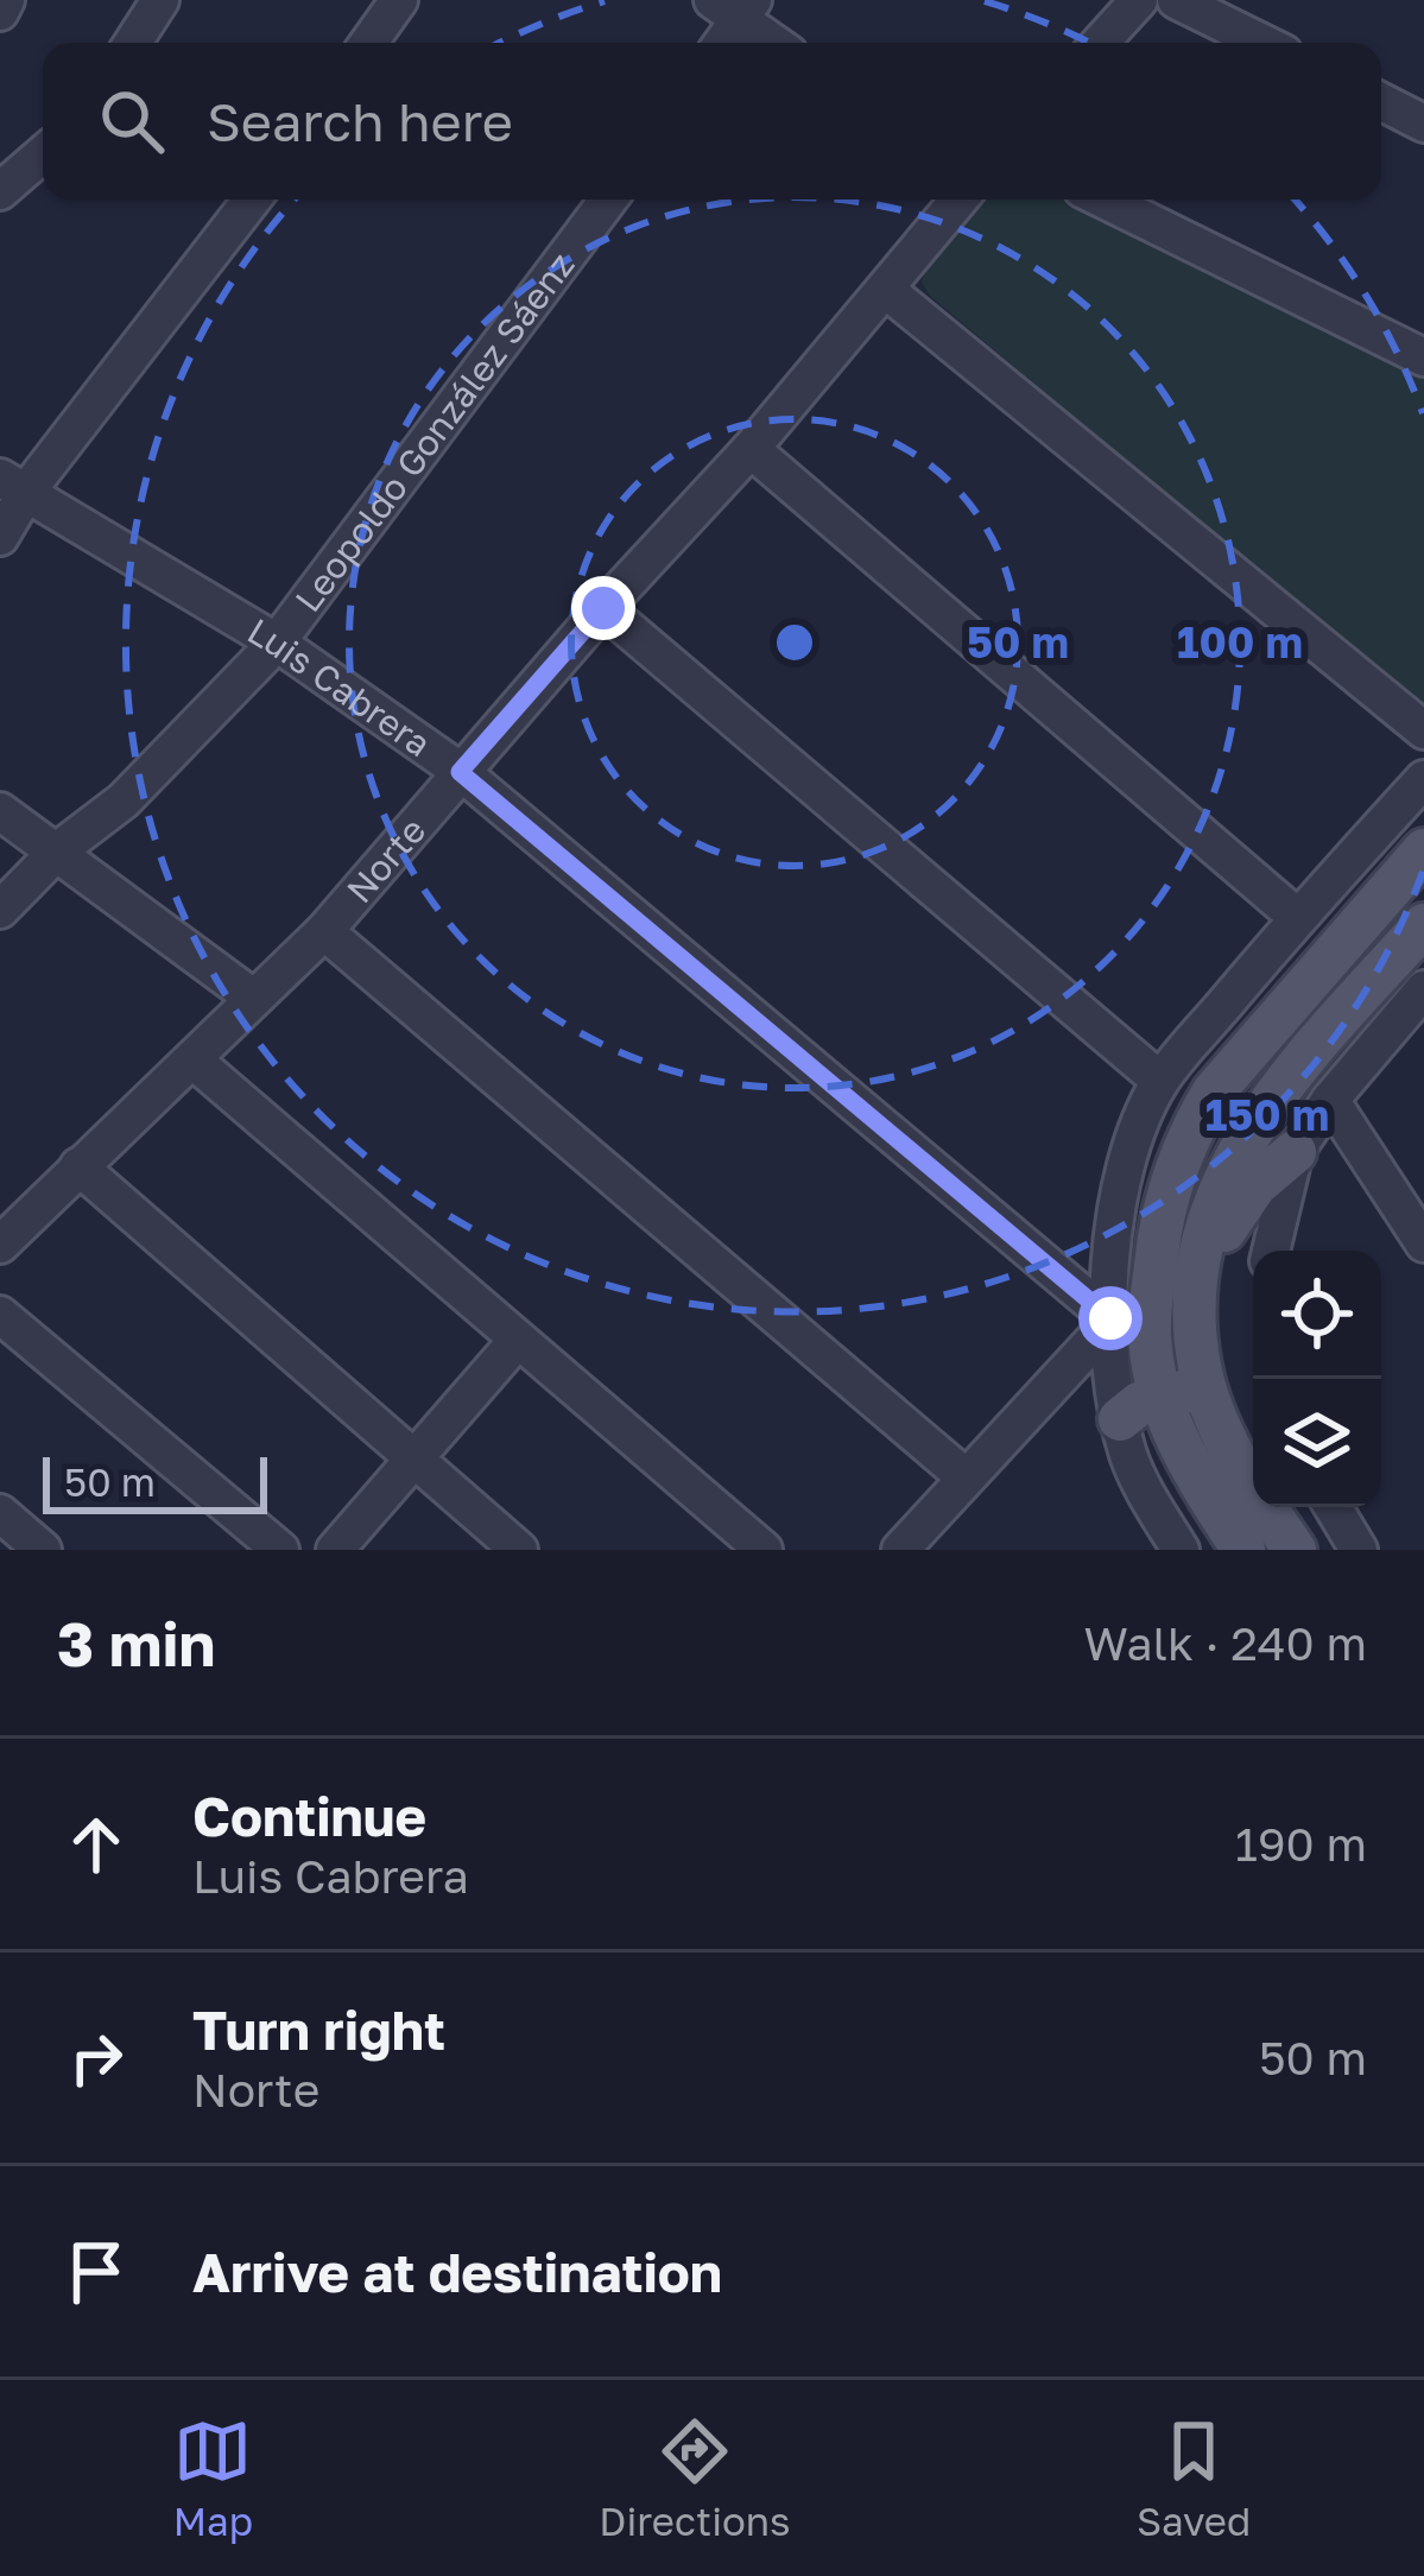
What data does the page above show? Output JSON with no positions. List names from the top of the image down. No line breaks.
{"streets":{"street":["Leopoldo González Sáenz","Luis Cabrera","Norte"]},"crossings":[["Leopoldo González Sáenz","Luis Cabrera"],["Luis Cabrera","Norte"]],"scale_bar":"50 m","page":{"search":"Search here","scale":"50 m","heading":["3 min","Walk · 240 m"],"list":[["Continue","Luis Cabrera","190 m"],["Turn right","Norte","50 m"],"Arrive at destination"],"nav":["Map","Directions","Saved"]},"rings":["50 m","100 m","150 m"]}
